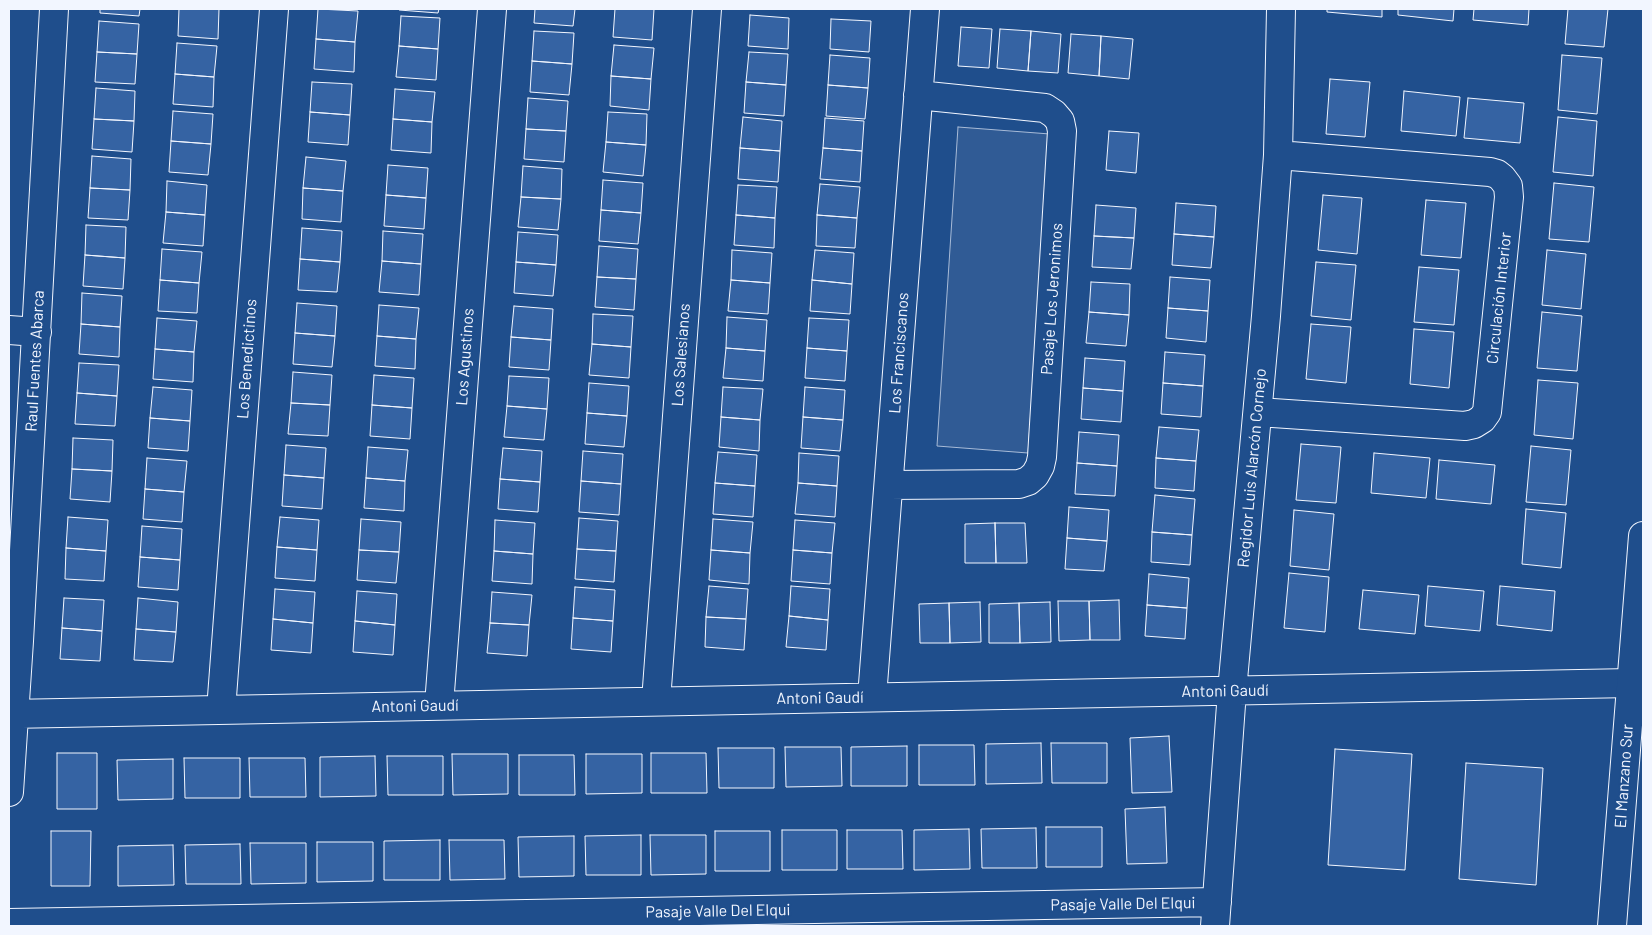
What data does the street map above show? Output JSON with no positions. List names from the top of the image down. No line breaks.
{"streets":{"street":["Circulación Interior","Pasaje Los Jeronimos","Los Franciscanos","Los Salesianos","Los Agustinos","Los Benedictinos","Raul Fuentes Abarca","Regidor Luis Alarcón Cornejo","Antoni Gaudí","El Manzano Sur","Pasaje Valle Del Elqui"]},"crossings":[["Circulación Interior","Regidor Luis Alarcón Cornejo"],["Pasaje Los Jeronimos","Los Franciscanos"],["Los Franciscanos","Antoni Gaudí"],["Los Salesianos","Antoni Gaudí"],["Los Agustinos","Antoni Gaudí"],["Los Benedictinos","Antoni Gaudí"],["Raul Fuentes Abarca","Antoni Gaudí"],["Regidor Luis Alarcón Cornejo","Antoni Gaudí"],["Regidor Luis Alarcón Cornejo","Pasaje Valle Del Elqui"],["Antoni Gaudí","El Manzano Sur"]]}
